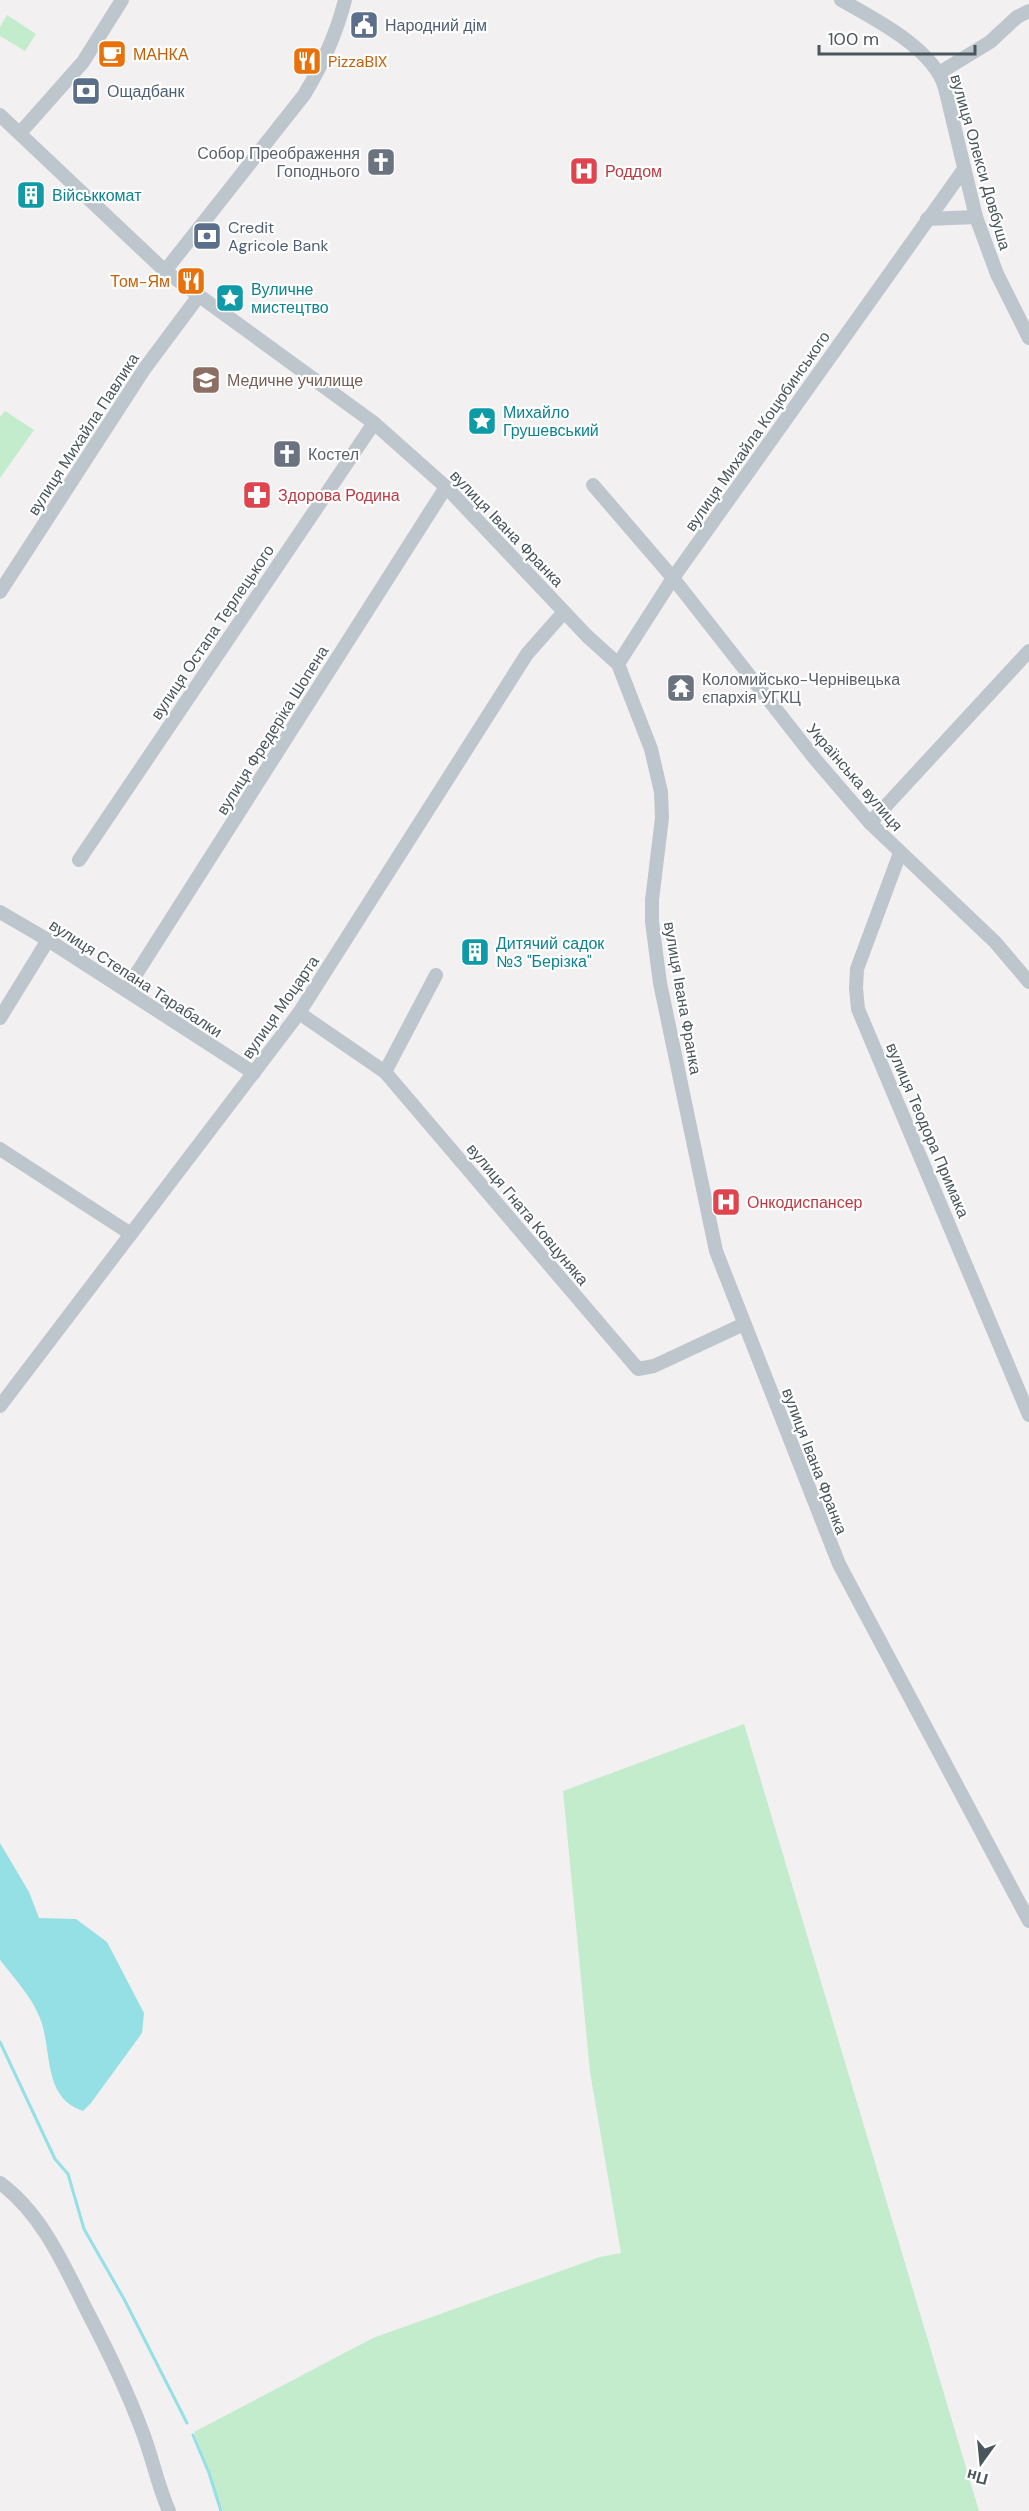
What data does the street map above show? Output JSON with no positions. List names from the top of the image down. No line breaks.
{"streets":{"street":["вулиця Олекси Довбуша","вулиця Михайла Коцюбинського","вулиця Михайла Павлика","вулиця Івана Франка","вулиця Остапа Терлецького","вулиця Фредеріка Шопена","Українська вулиця","вулиця Степана Тарабалки","вулиця Моцарта","вулиця Теодора Примака","вулиця Гната Ковцуняка"]},"crossings":[["вулиця Олекси Довбуша","вулиця Михайла Коцюбинського"],["вулиця Михайла Коцюбинського","вулиця Івана Франка"],["вулиця Михайла Коцюбинського","Українська вулиця"],["вулиця Михайла Павлика","вулиця Івана Франка"],["вулиця Івана Франка","вулиця Остапа Терлецького"],["вулиця Івана Франка","вулиця Фредеріка Шопена"],["вулиця Івана Франка","вулиця Моцарта"],["вулиця Івана Франка","вулиця Гната Ковцуняка"],["вулиця Фредеріка Шопена","вулиця Степана Тарабалки"],["Українська вулиця","вулиця Теодора Примака"],["вулиця Степана Тарабалки","вулиця Моцарта"],["вулиця Моцарта","вулиця Гната Ковцуняка"]],"places":{"public building":["Народний дім"],"cafe":["МАНКА"],"restaurant":["PizzaBIX","Том-Ям"],"bank":["Ощадбанк","Credit Agricole Bank"],"church":["Собор Преображення Гоподнього","Костел"],"hospital":["Роддом","Онкодиспансер"],"building":["Військкомат","Дитячий садок №3 \"Берізка\""],"place":["Вуличне мистецтво","Михайло Грушевський"],"school or university":["Медичне училище"],"pharmacy":["Здорова Родина"],"temple":["Коломийсько-Чернівецька єпархія УГКЦ"]},"scale_bar":"100 m","north":"bottom"}
